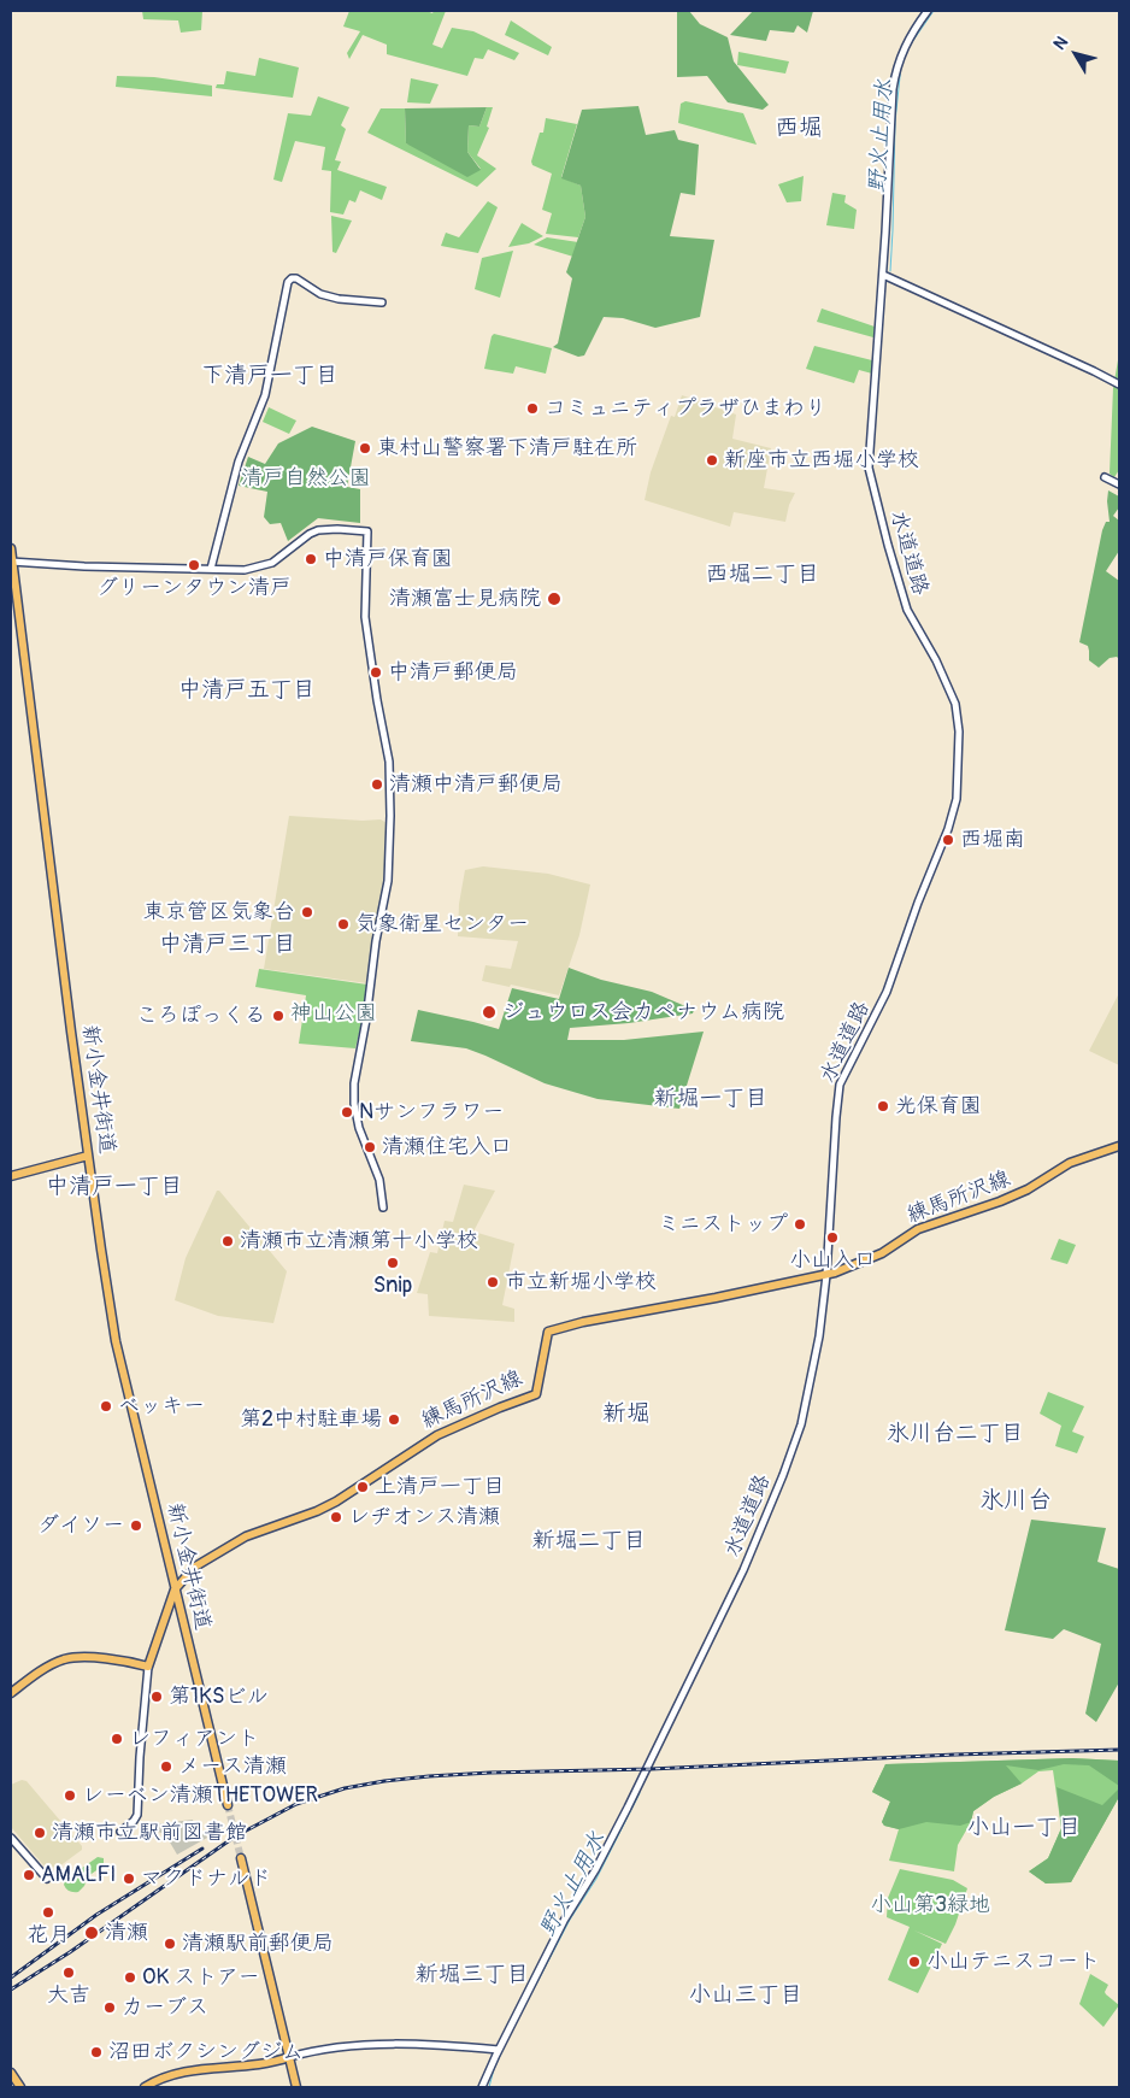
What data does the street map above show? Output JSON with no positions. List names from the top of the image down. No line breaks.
{"streets":{"main road":["新小金井街道","練馬所沢線"],"street":["水道道路"]},"crossings":[["水道道路","練馬所沢線"],["新小金井街道","練馬所沢線"]],"districts":["西堀","下清戸一丁目","西堀二丁目","中清戸五丁目","中清戸三丁目","新堀一丁目","中清戸一丁目","新堀","氷川台二丁目","氷川台","新堀二丁目","小山一丁目","新堀三丁目","小山三丁目"],"water":["野火止用水"],"parks":["清戸自然公園","神山公園","小山第3緑地"],"places":["コミュニティプラザひまわり","東村山警察署下清戸駐在所","新座市立西堀小学校","中清戸保育園","グリーンタウン清戸","清瀬富士見病院","中清戸郵便局","清瀬中清戸郵便局","西堀南","東京管区気象台","気象衛星センター","ジュウロス会カペナウム病院","ころぽっくる","光保育園","Nサンフラワー","清瀬住宅入口","ミニストップ","小山入口","清瀬市立清瀬第十小学校","Snip","市立新堀小学校","ベッキー","第2中村駐車場","上清戸一丁目","レヂオンス清瀬","ダイソー","第1KSビル","レフィアント","メース清瀬","レーベン清瀬THETOWER","清瀬市立駅前図書館","AMALFI","マクドナルド","花月","清瀬","清瀬駅前郵便局","小山テニスコート","大吉","OK ストアー","カーブス","沼田ボクシングジム"],"north":"top left"}
